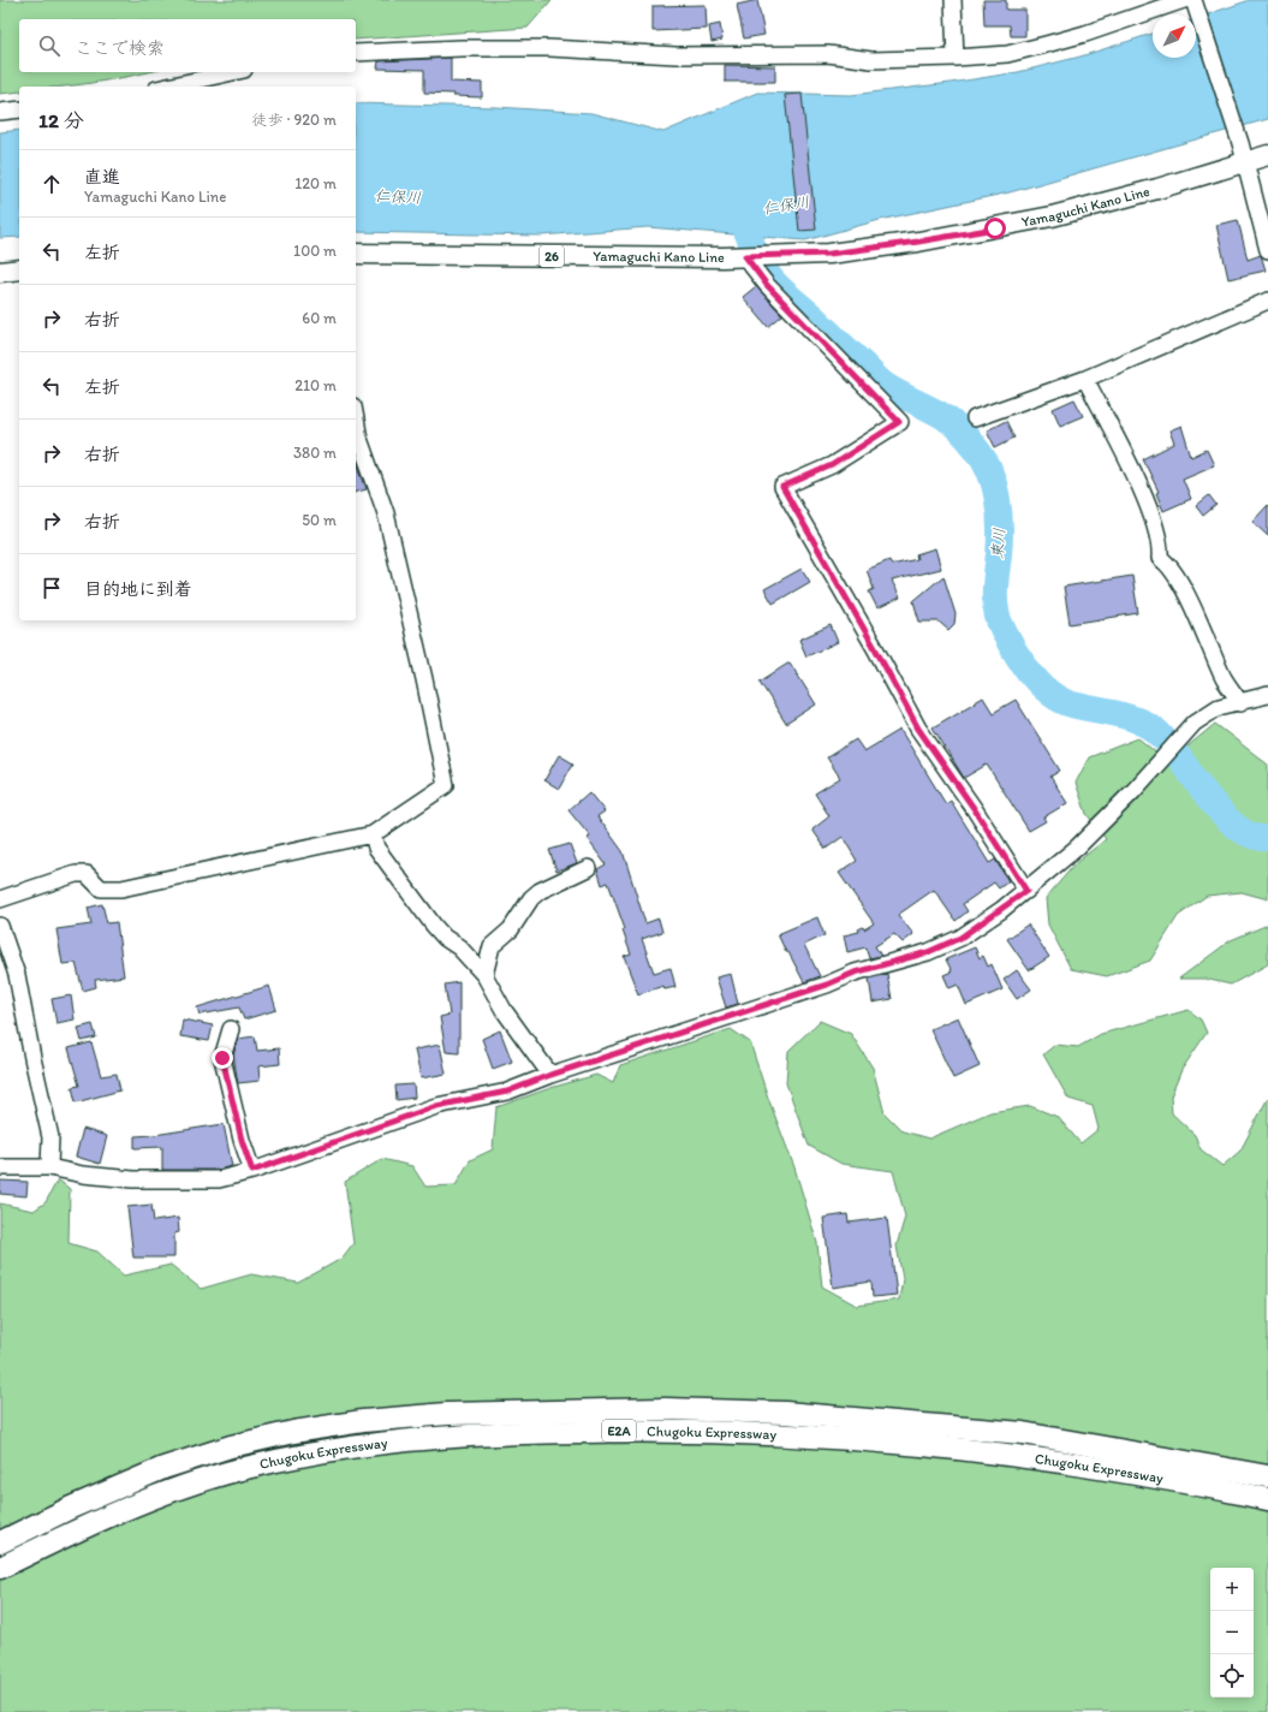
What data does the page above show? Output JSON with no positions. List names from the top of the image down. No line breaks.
{"streets":{"highway":["E2A","Chugoku Expressway"],"main road":["Yamaguchi Kano Line","26"]},"water":["仁保川","東川"],"north":"top right","page":{"search":"ここで検索","heading":["12 分","徒歩 · 920 m"],"list":[["直進","Yamaguchi Kano Line","120 m"],["左折","100 m"],["右折","60 m"],["左折","210 m"],["右折","380 m"],["右折","50 m"],"目的地に到着"],"map_buttons":["+","−"]}}
